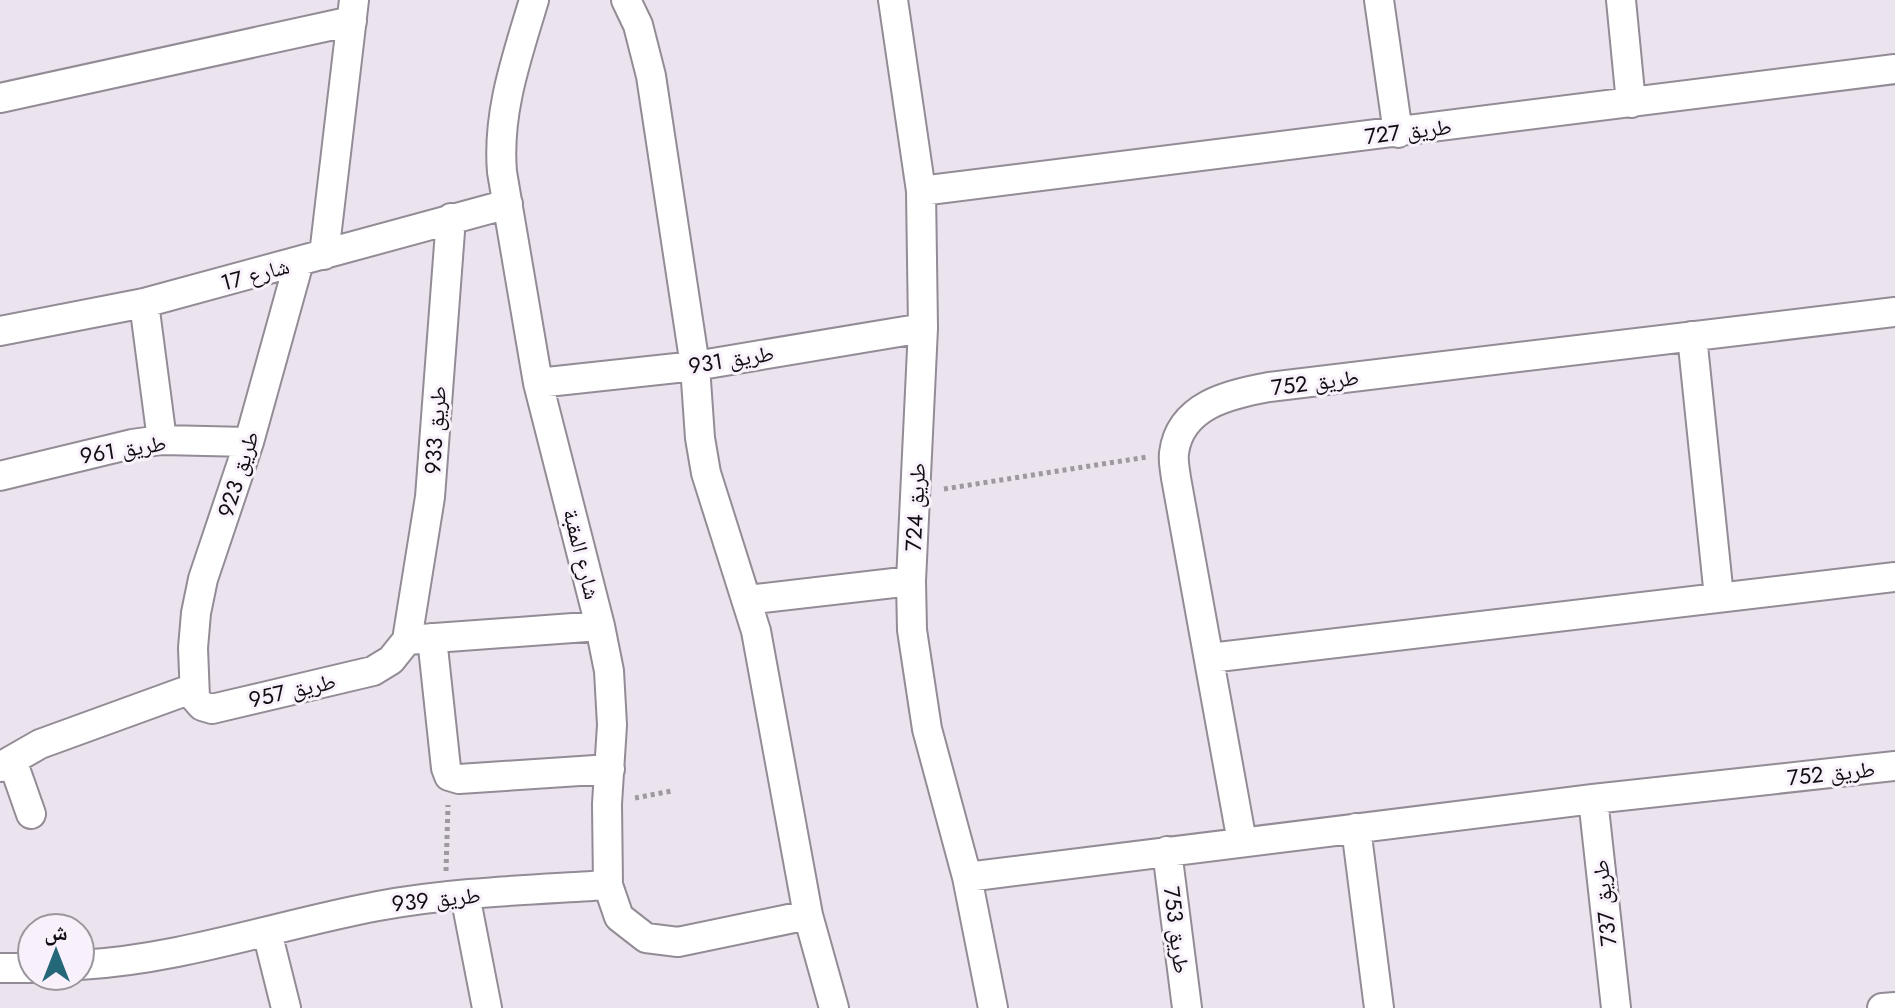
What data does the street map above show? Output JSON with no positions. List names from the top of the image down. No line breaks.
{"streets":{"street":["طريق 727","شارع 17","طريق 931","طريق 752","طريق 933","طريق 961","طريق 923","طريق 724","شارع المقبة","طريق 957","طريق 939","طريق 737","طريق 753"]},"crossings":[["طريق 727","طريق 724"],["شارع 17","طريق 933"],["شارع 17","طريق 923"],["شارع 17","شارع المقبة"],["طريق 931","طريق 724"],["طريق 931","شارع المقبة"],["طريق 752","طريق 724"],["طريق 752","طريق 737"],["طريق 752","طريق 753"],["طريق 933","طريق 957"],["طريق 961","طريق 923"],["طريق 923","طريق 957"],["شارع المقبة","طريق 939"]],"north":"top"}
